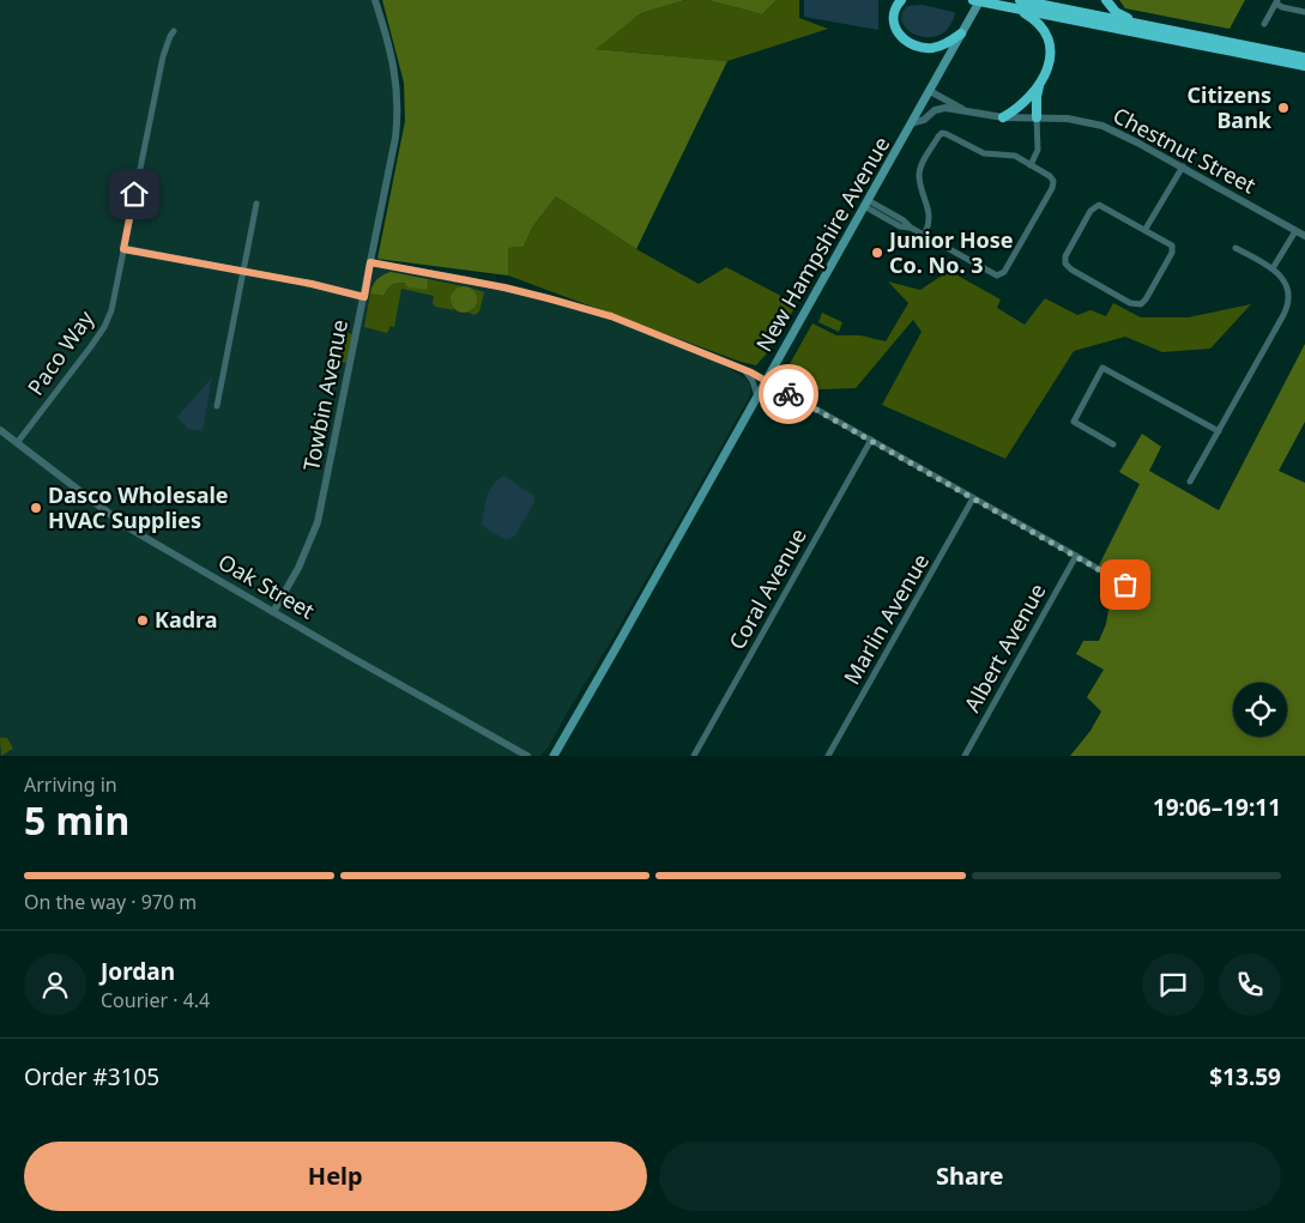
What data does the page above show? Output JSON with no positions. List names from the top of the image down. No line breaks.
{"streets":{"main road":["New Hampshire Avenue"],"street":["Chestnut Street","Paco Way","Towbin Avenue","Oak Street","Coral Avenue","Marlin Avenue","Albert Avenue"]},"crossings":[["Chestnut Street","New Hampshire Avenue"],["Paco Way","Oak Street"],["Towbin Avenue","Oak Street"]],"places":["Citizens Bank","Junior Hose Co. No. 3","Dasco Wholesale HVAC Supplies","Kadra"],"page":{"heading":["5 min","Arriving in","19:06–19:11"],"panel":["Jordan","Courier · 4.4","Order #3105","$13.59"],"bar":"On the way · 970 m","buttons":["Help","Share"]}}
